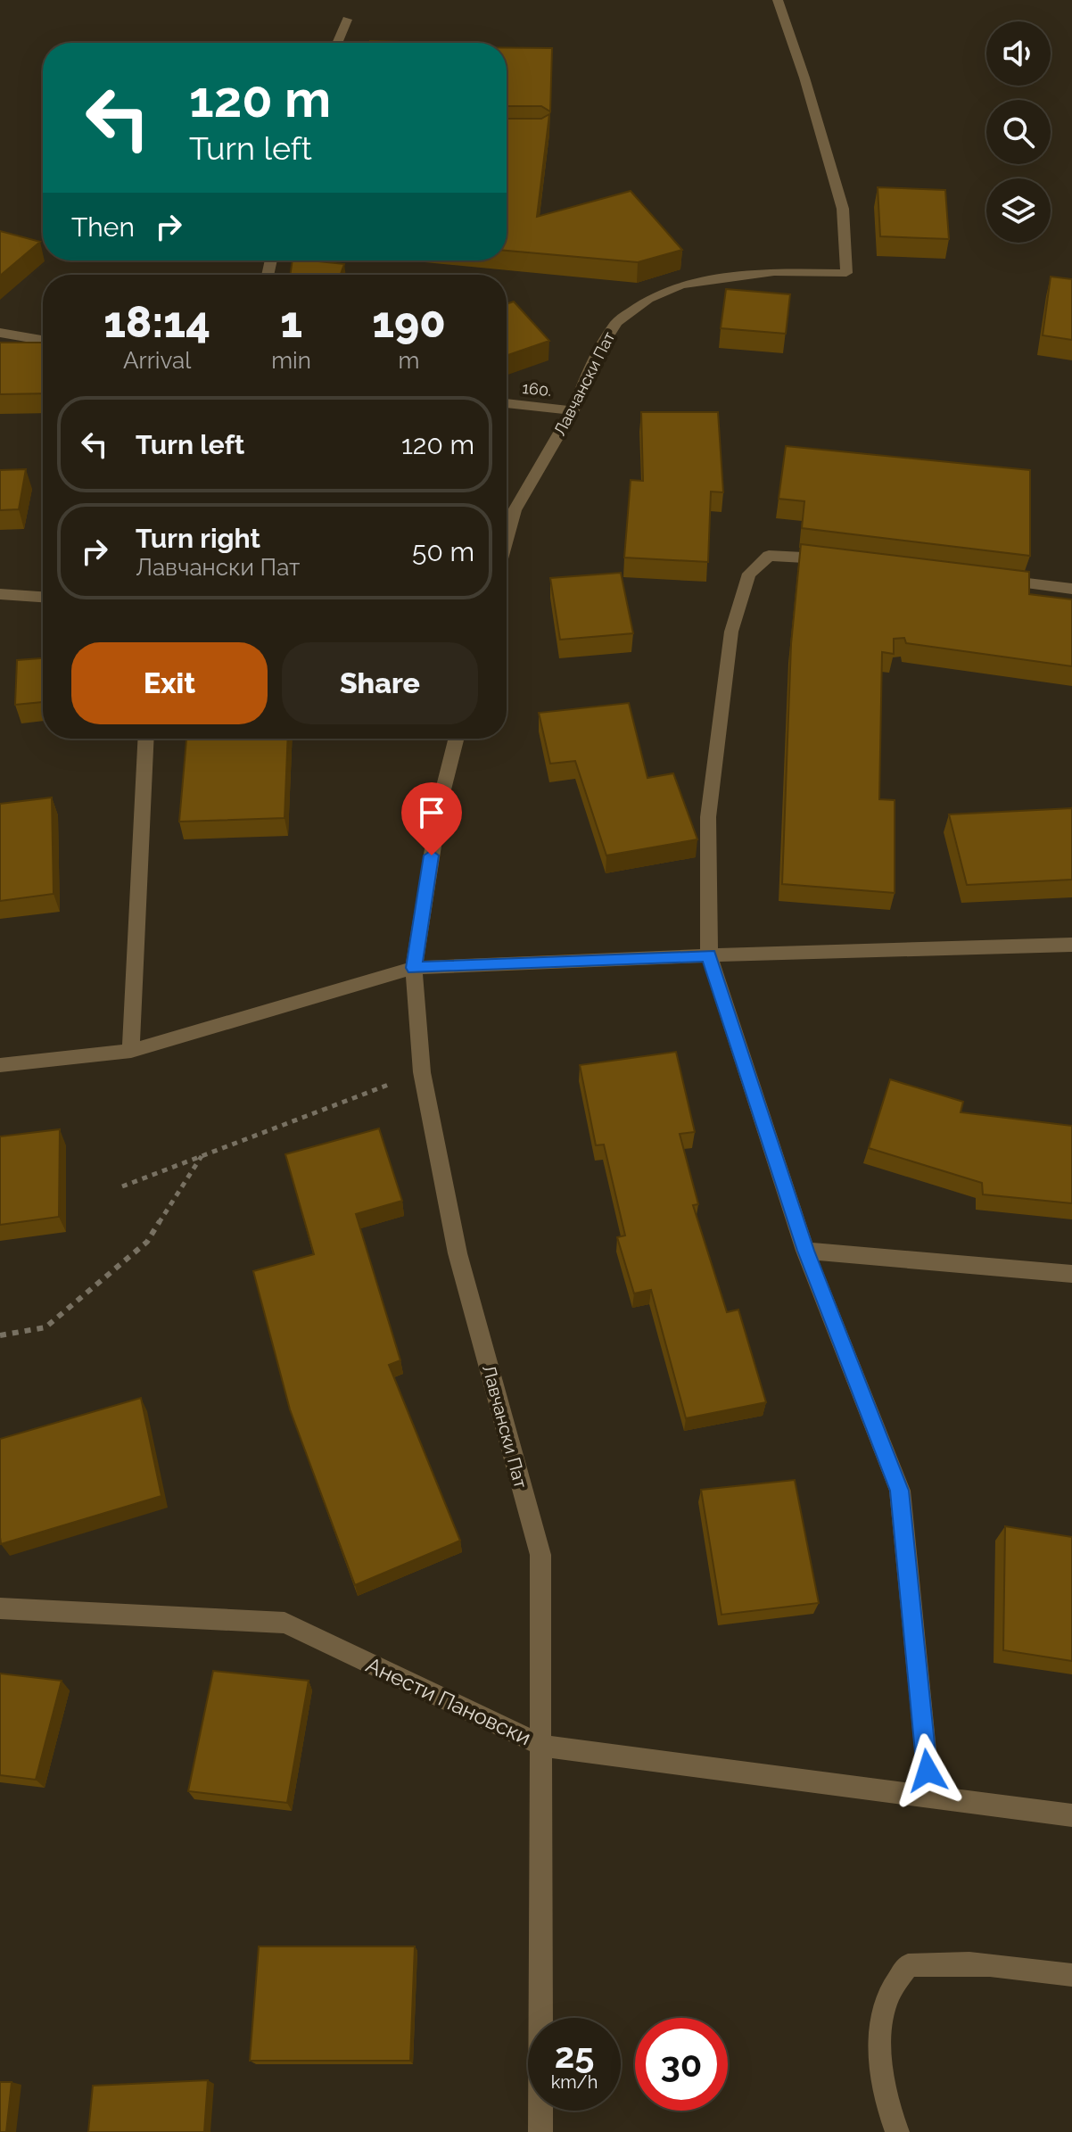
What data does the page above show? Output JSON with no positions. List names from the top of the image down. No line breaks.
{"streets":{"street":["Лавчански Пат","160.","Анести Пановски"]},"crossings":[["Лавчански Пат","160."],["Лавчански Пат","Анести Пановски"]],"page":{"turn":["120 m","Turn left"],"then":"Then","eta":["18:14","Arrival","1","min","190","m"],"list":[{"name":"Turn left","value":"120 m"},{"name":"Turn right","note":"Лавчански Пат","value":"50 m"}],"buttons":["Exit","Share"],"speed":"25 km/h","limit":"30"}}
